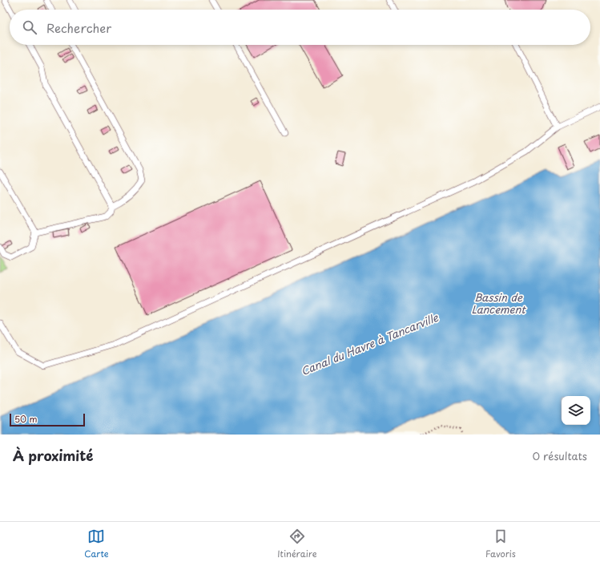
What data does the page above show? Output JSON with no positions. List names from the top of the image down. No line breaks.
{"water":["Bassin de Lancement","Canal du Havre à Tancarville"],"scale_bar":"50 m","page":{"search":"Rechercher","scale":"50 m","heading":["À proximité","0 résultats"],"nav":["Carte","Itinéraire","Favoris"]}}
